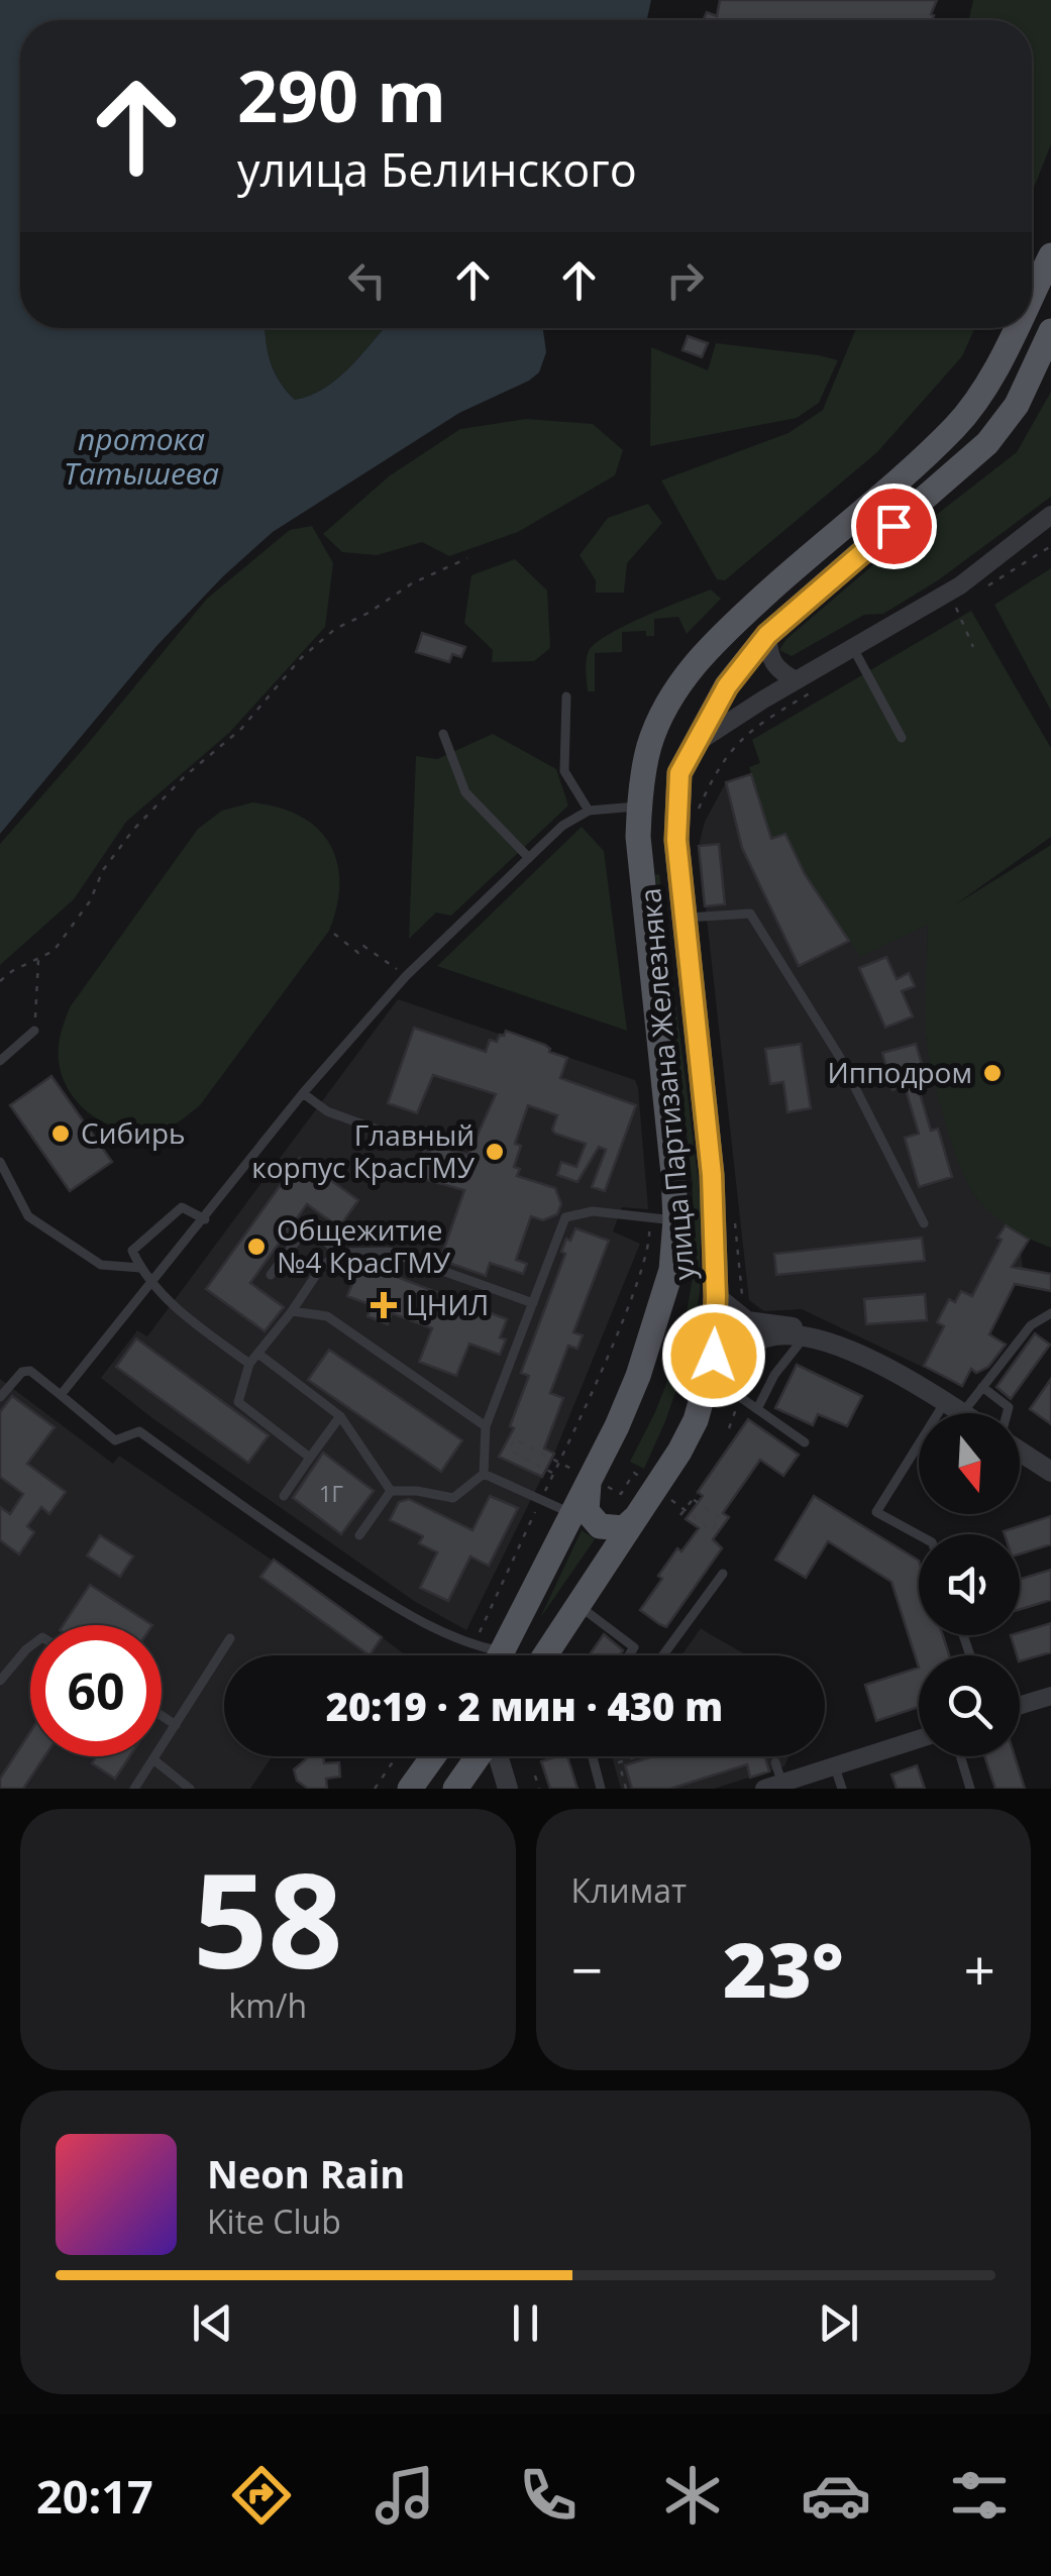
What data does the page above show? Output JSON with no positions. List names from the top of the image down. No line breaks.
{"streets":{"main road":["улица Партизана Железняка"]},"water":["протока Татышева"],"places":{"other":["Ипподром","Сибирь","Главный корпус КрасГМУ","Общежитие №4 КрасГМУ"],"health":["ЦНИЛ"]},"house_numbers":["1Г"],"north":"bottom","page":{"turn":["290 m","улица Белинского"],"limit":"60","trip":"20:19 · 2 мин · 430 m","tile":[["58","km/h"],"Климат"],"heat":["−","23°","+"],"song":["Neon Rain","Kite Club"],"tabs":"20:17"}}
